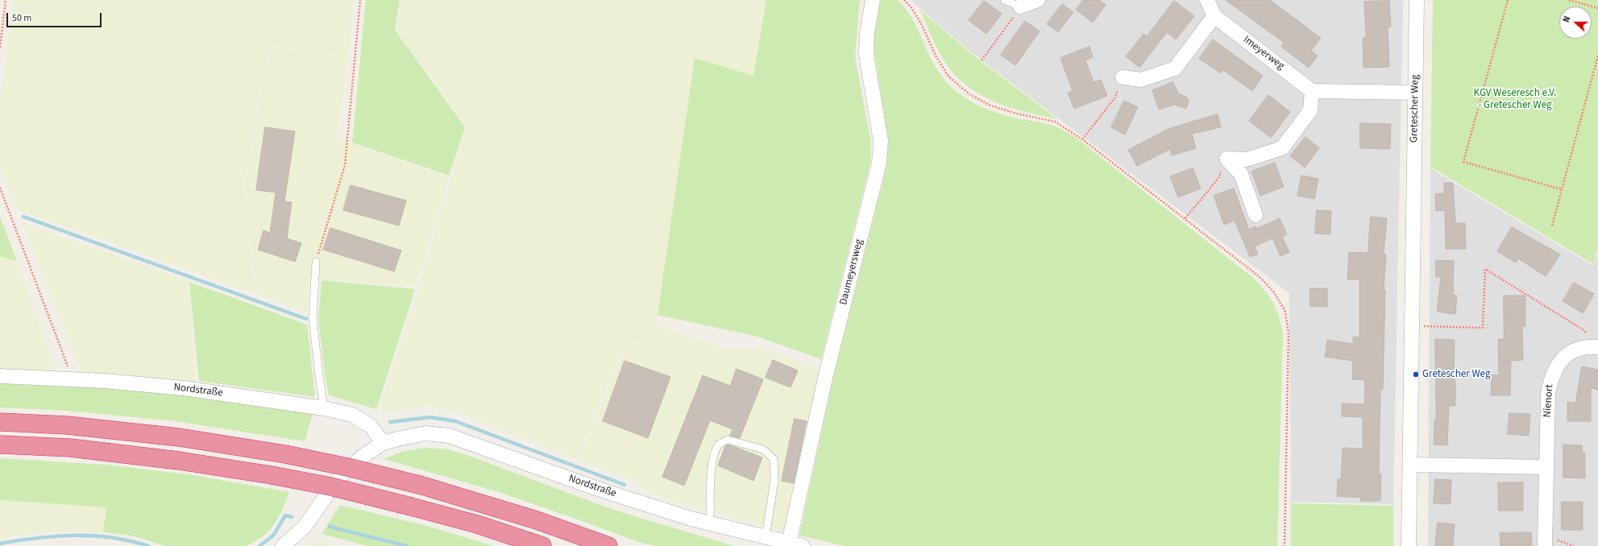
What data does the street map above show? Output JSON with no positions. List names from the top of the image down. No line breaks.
{"streets":{"street":["Imeyerweg","Gretescher Weg","Daumeyersweg","Nordstraße","Nienort"]},"crossings":[["Daumeyersweg","Nordstraße"]],"parks":["KGV Weseresch e.V. - Gretescher Weg"],"places":["Gretescher Weg"],"scale_bar":"50 m","north":"left"}
